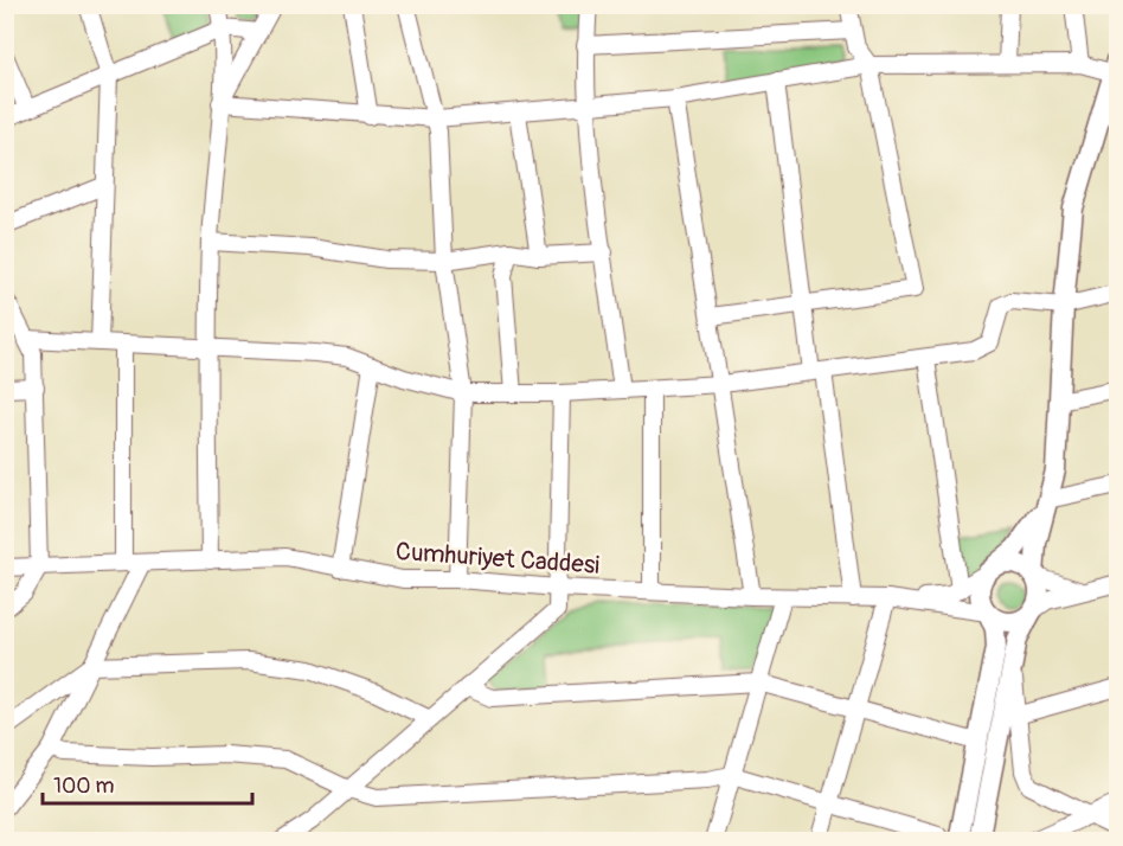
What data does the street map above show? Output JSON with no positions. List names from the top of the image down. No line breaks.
{"streets":{"street":["Cumhuriyet Caddesi"]},"scale_bar":"100 m"}
